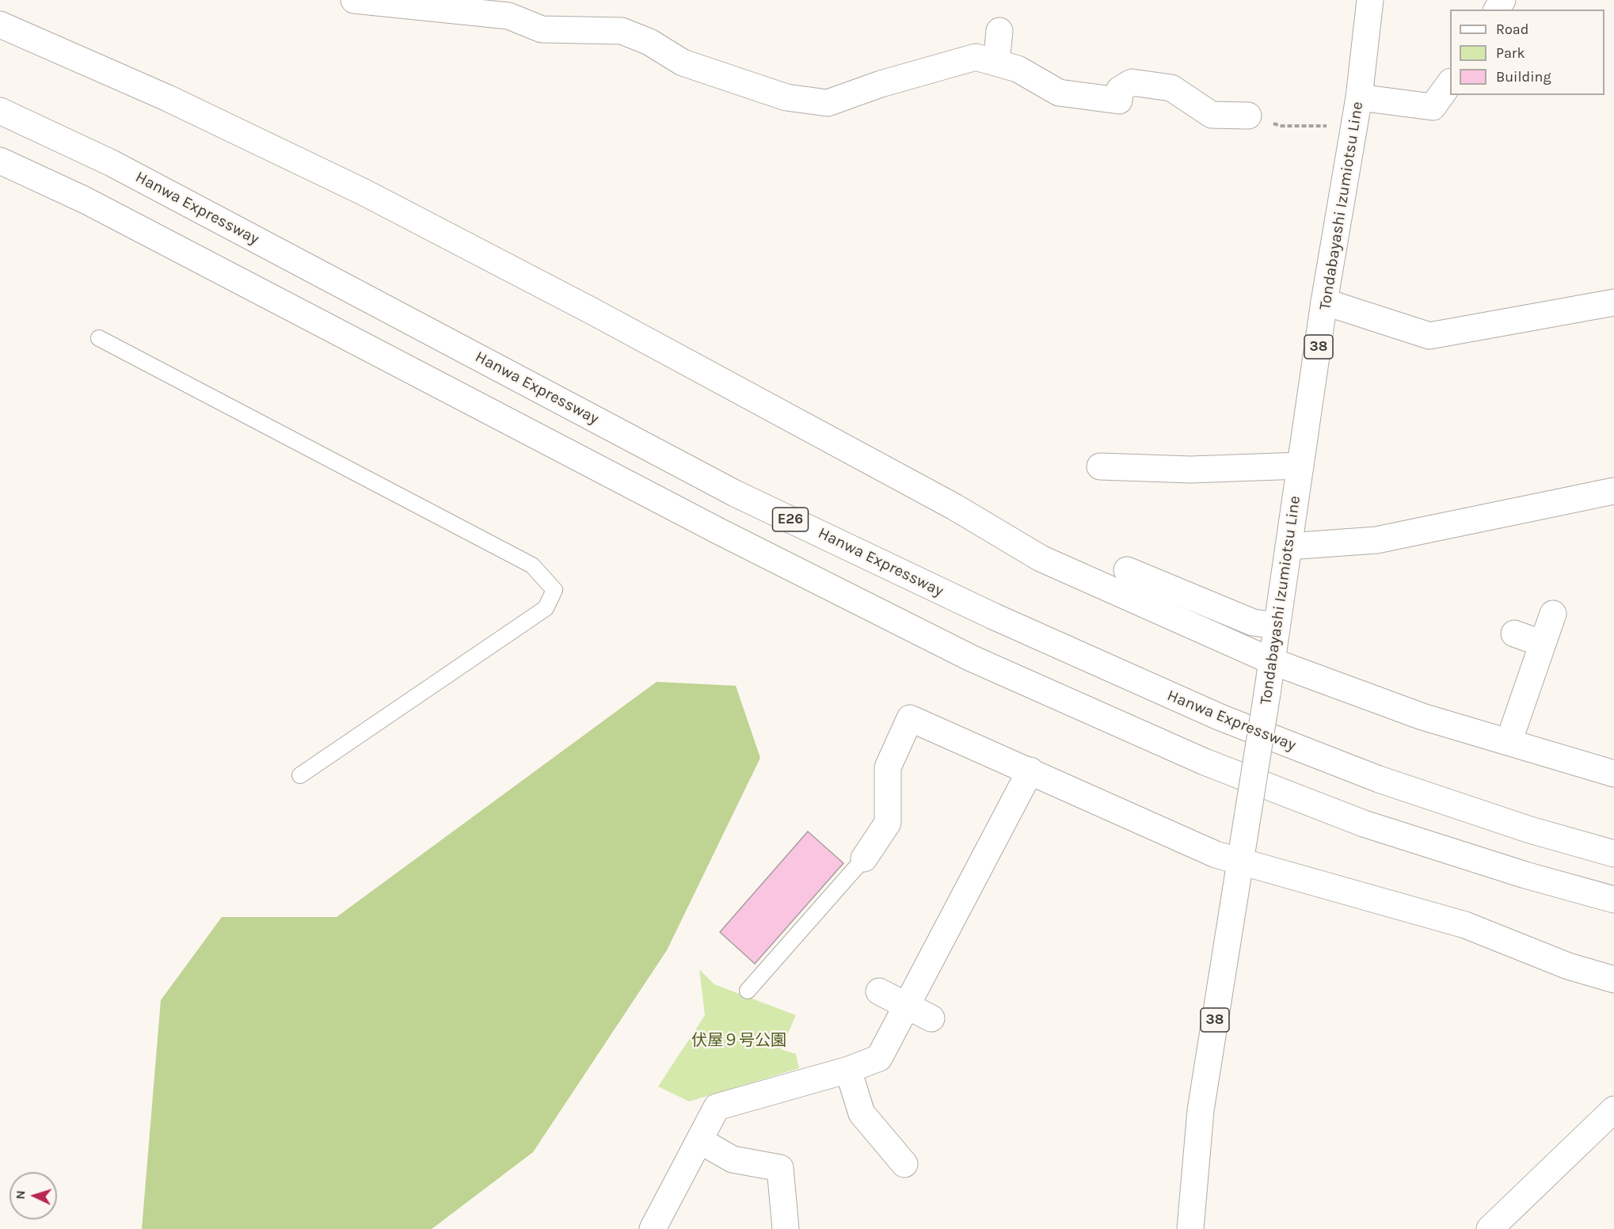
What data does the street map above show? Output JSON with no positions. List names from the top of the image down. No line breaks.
{"streets":{"main road":["Tondabayashi Izumiotsu Line","Hanwa Expressway","38","E26"]},"parks":["伏屋９号公園"],"legend":["Road","Park","Building"],"north":"left"}
